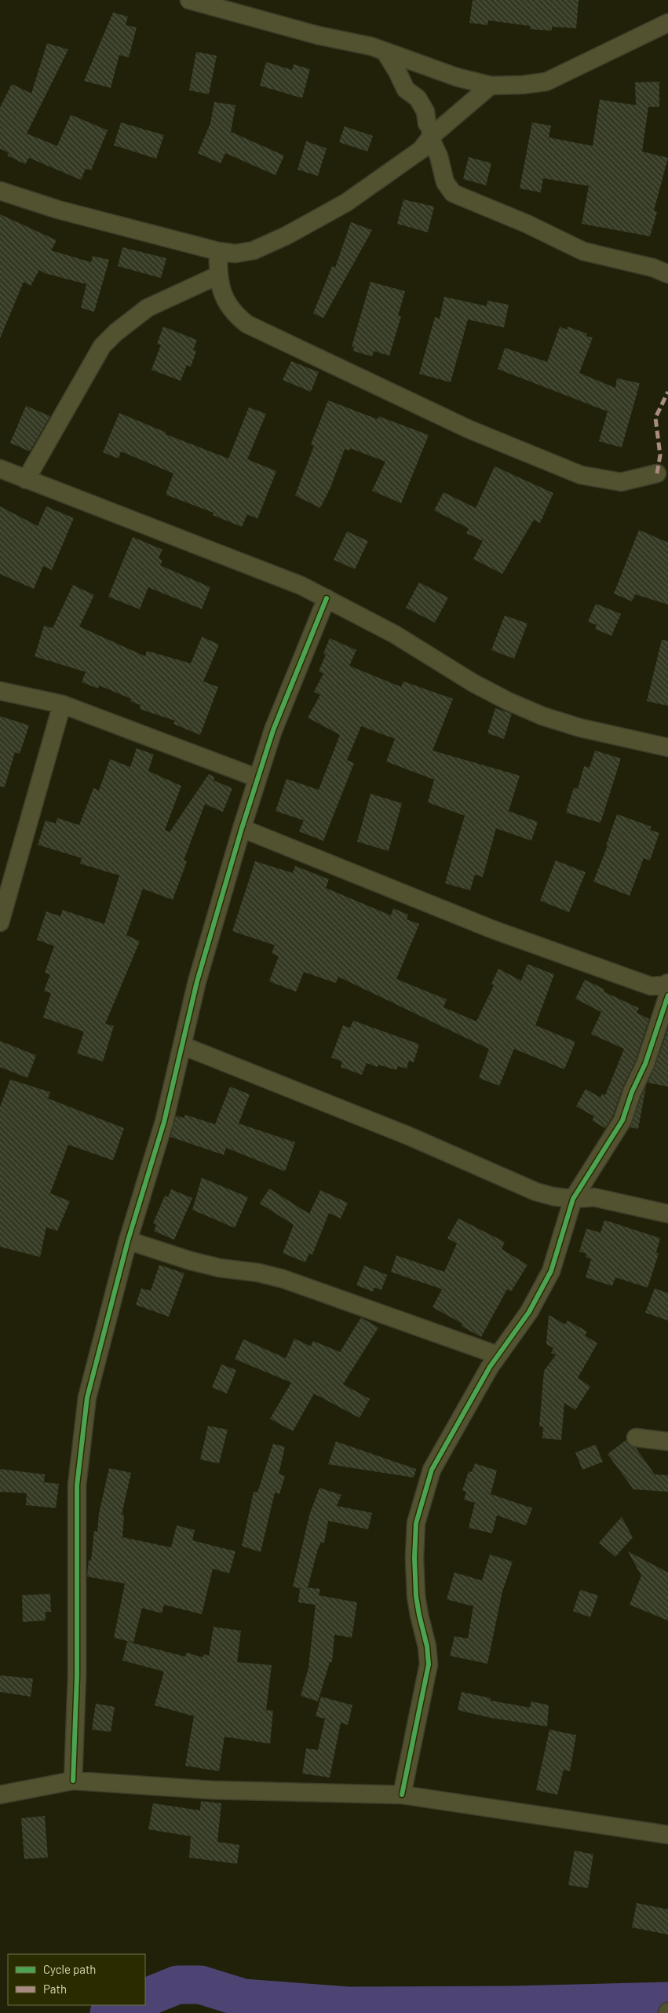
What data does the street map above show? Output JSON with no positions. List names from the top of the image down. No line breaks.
{"legend":["Cycle path","Path"]}
